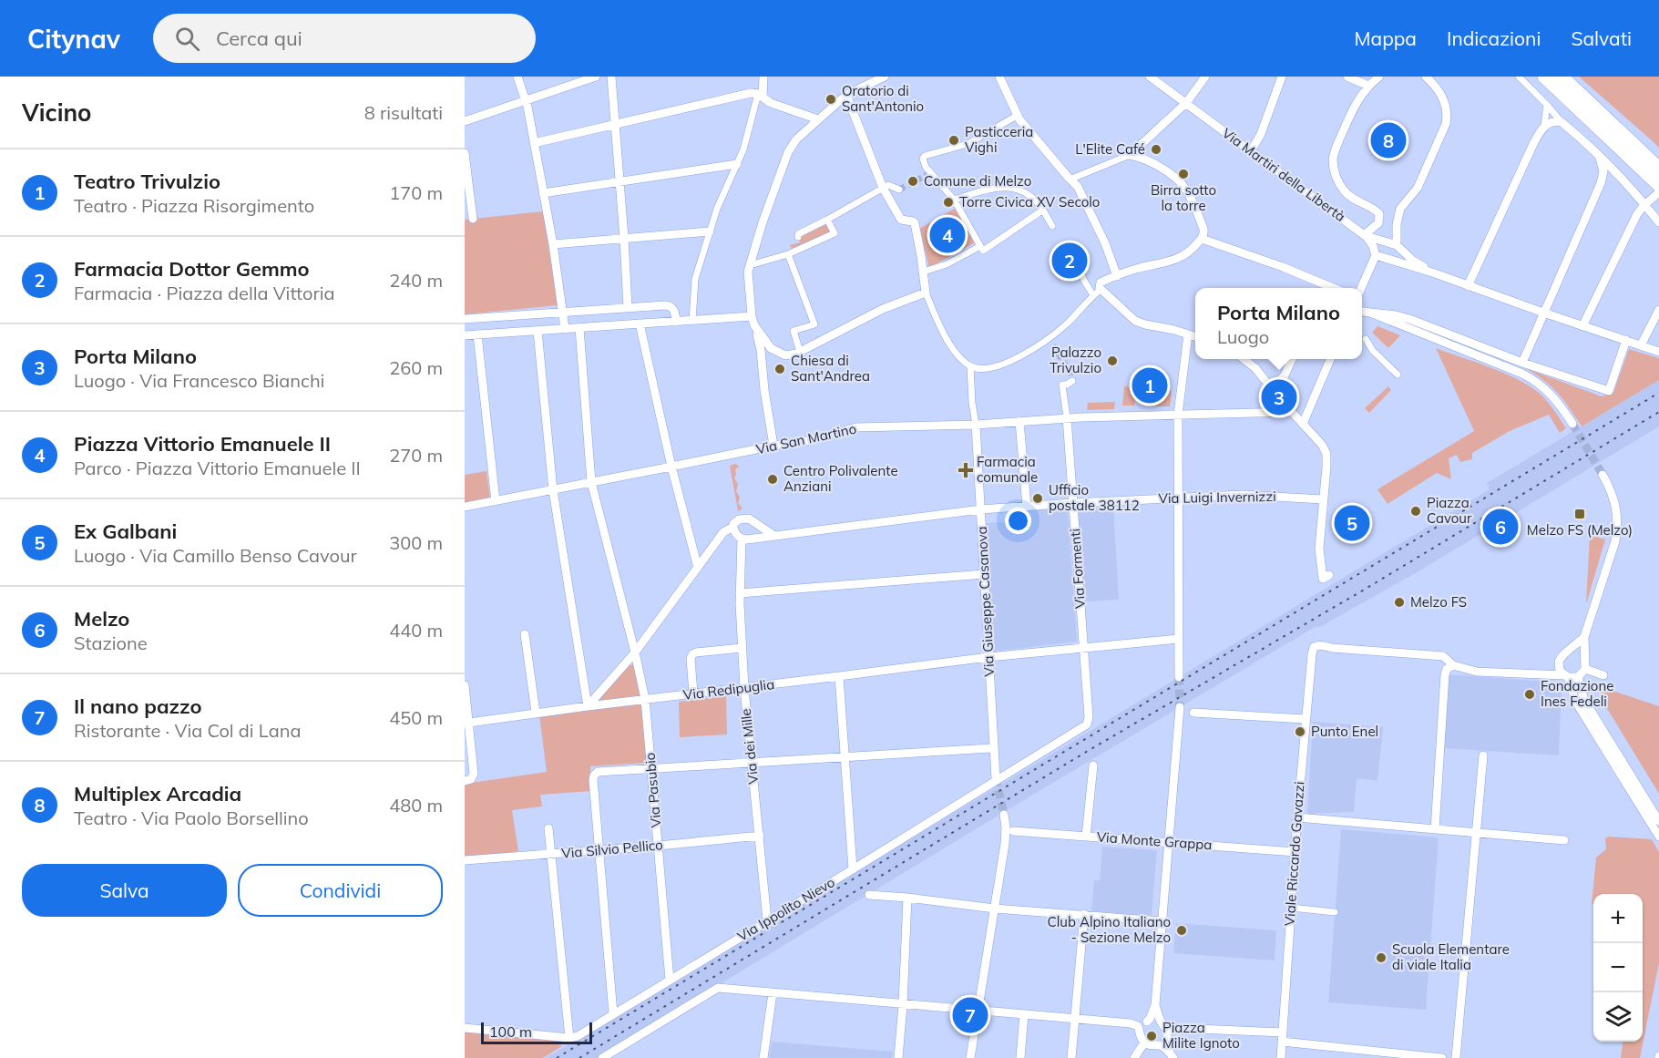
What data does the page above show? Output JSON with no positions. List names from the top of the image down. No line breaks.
{"streets":{"street":["Via Martiri della Libertà","Via San Martino","Via Luigi Invernizzi","Via Formenti","Via Giuseppe Casanova","Via Redipuglia","Via dei Mille","Via Pasubio","Via Monte Grappa","Via Silvio Pellico","Viale Riccardo Gavazzi","Via Ippolito Nievo"]},"crossings":[["Via San Martino","Via Formenti"],["Via San Martino","Via Giuseppe Casanova"],["Via San Martino","Via Pasubio"],["Via Luigi Invernizzi","Via Formenti"],["Via Luigi Invernizzi","Via Giuseppe Casanova"],["Via Luigi Invernizzi","Via dei Mille"],["Via Formenti","Via Redipuglia"],["Via Formenti","Via Ippolito Nievo"],["Via Giuseppe Casanova","Via Redipuglia"],["Via Redipuglia","Via dei Mille"],["Via Redipuglia","Via Pasubio"],["Via dei Mille","Via Silvio Pellico"],["Via dei Mille","Via Ippolito Nievo"],["Via Pasubio","Via Silvio Pellico"],["Via Pasubio","Via Ippolito Nievo"],["Via Monte Grappa","Viale Riccardo Gavazzi"]],"places":{"other":["Oratorio di Sant'Antonio","Pasticceria Vighi","L'Elite Café","Birra sotto la torre","Comune di Melzo","Torre Civica XV Secolo","Palazzo Trivulzio","Chiesa di Sant'Andrea","Centro Polivalente Anziani","Ufficio postale 38112","Piazza Cavour","Melzo FS","Fondazione Ines Fedeli","Punto Enel","Club Alpino Italiano - Sezione Melzo","Scuola Elementare di viale Italia","Piazza Milite Ignoto"],"health":["Farmacia comunale"],"transit":["Melzo FS (Melzo)"]},"scale_bar":"100 m","page":{"header":"Citynav","search":"Cerca qui","nav":["Mappa","Indicazioni","Salvati"],"heading":["Vicino","8 risultati"],"pins":["8","4","2","1","3","5","6","7"],"list":[{"mark":"1","name":"Teatro Trivulzio","note":"Teatro · Piazza Risorgimento","value":"170 m"},{"mark":"2","name":"Farmacia Dottor Gemmo","note":"Farmacia · Piazza della Vittoria","value":"240 m"},{"mark":"3","name":"Porta Milano","note":"Luogo · Via Francesco Bianchi","value":"260 m"},{"mark":"4","name":"Piazza Vittorio Emanuele II","note":"Parco · Piazza Vittorio Emanuele II","value":"270 m"},{"mark":"5","name":"Ex Galbani","note":"Luogo · Via Camillo Benso Cavour","value":"300 m"},{"mark":"6","name":"Melzo","note":"Stazione","value":"440 m"},{"mark":"7","name":"Il nano pazzo","note":"Ristorante · Via Col di Lana","value":"450 m"},{"mark":"8","name":"Multiplex Arcadia","note":"Teatro · Via Paolo Borsellino","value":"480 m"}],"popup":["Porta Milano","Luogo"],"buttons":["Salva","Condividi"],"map_buttons":["+","−"],"scale":"100 m"}}
